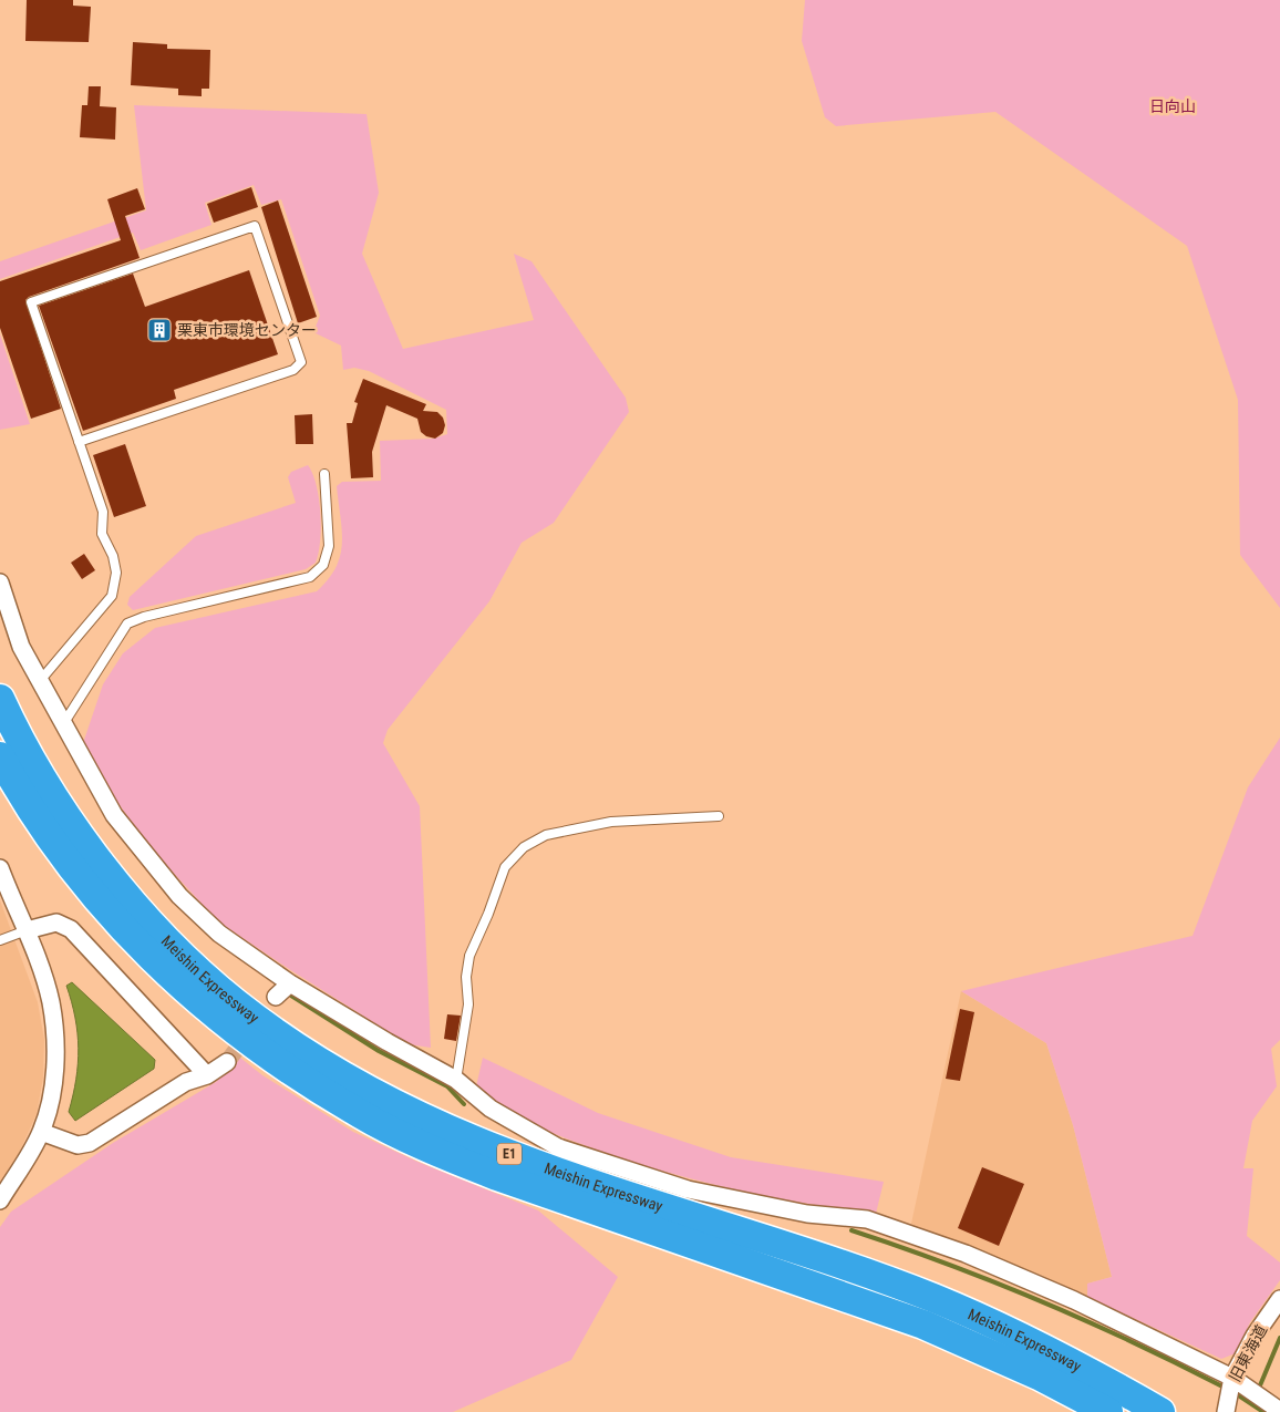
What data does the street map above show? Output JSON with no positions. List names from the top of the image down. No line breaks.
{"streets":{"highway":["Meishin Expressway","E1"],"street":["旧東海道"]},"parks":["日向山"],"places":{"building":["栗東市環境センター"]}}
